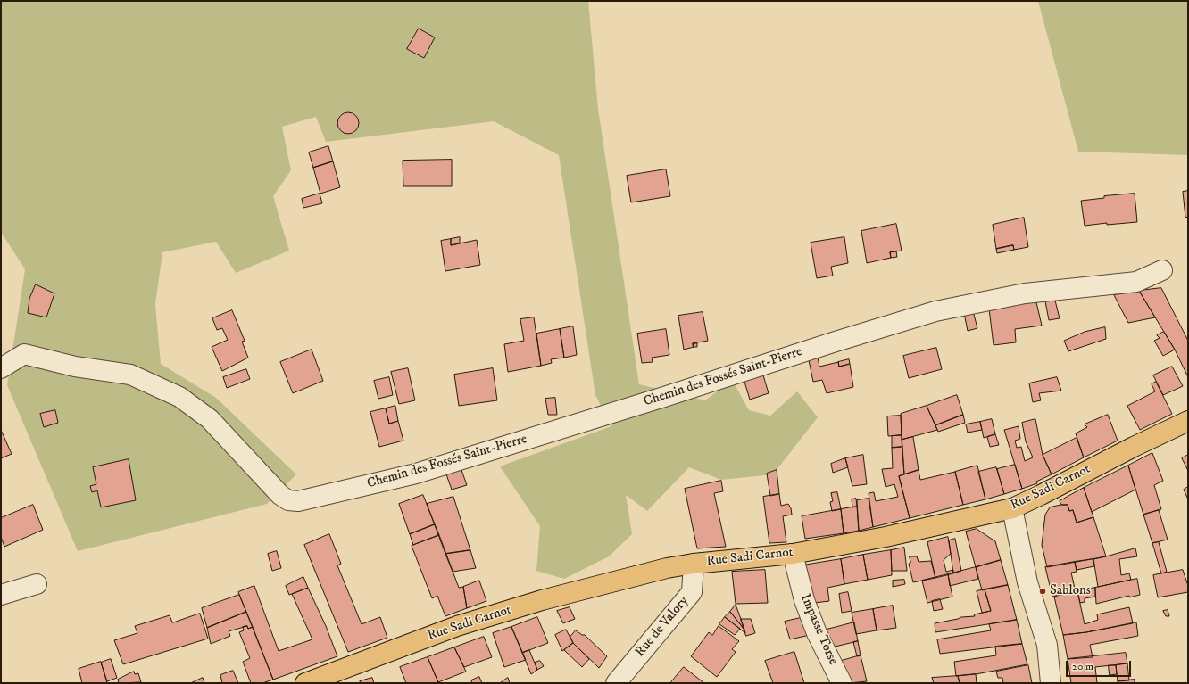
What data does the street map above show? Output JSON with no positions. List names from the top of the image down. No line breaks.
{"streets":{"main road":["Rue Sadi Carnot"],"street":["Chemin des Fossés Saint-Pierre","Rue de Valory","Impasse Torse"]},"crossings":[["Rue Sadi Carnot","Rue de Valory"],["Rue Sadi Carnot","Impasse Torse"]],"places":["Sablons"],"scale_bar":"20 m"}
